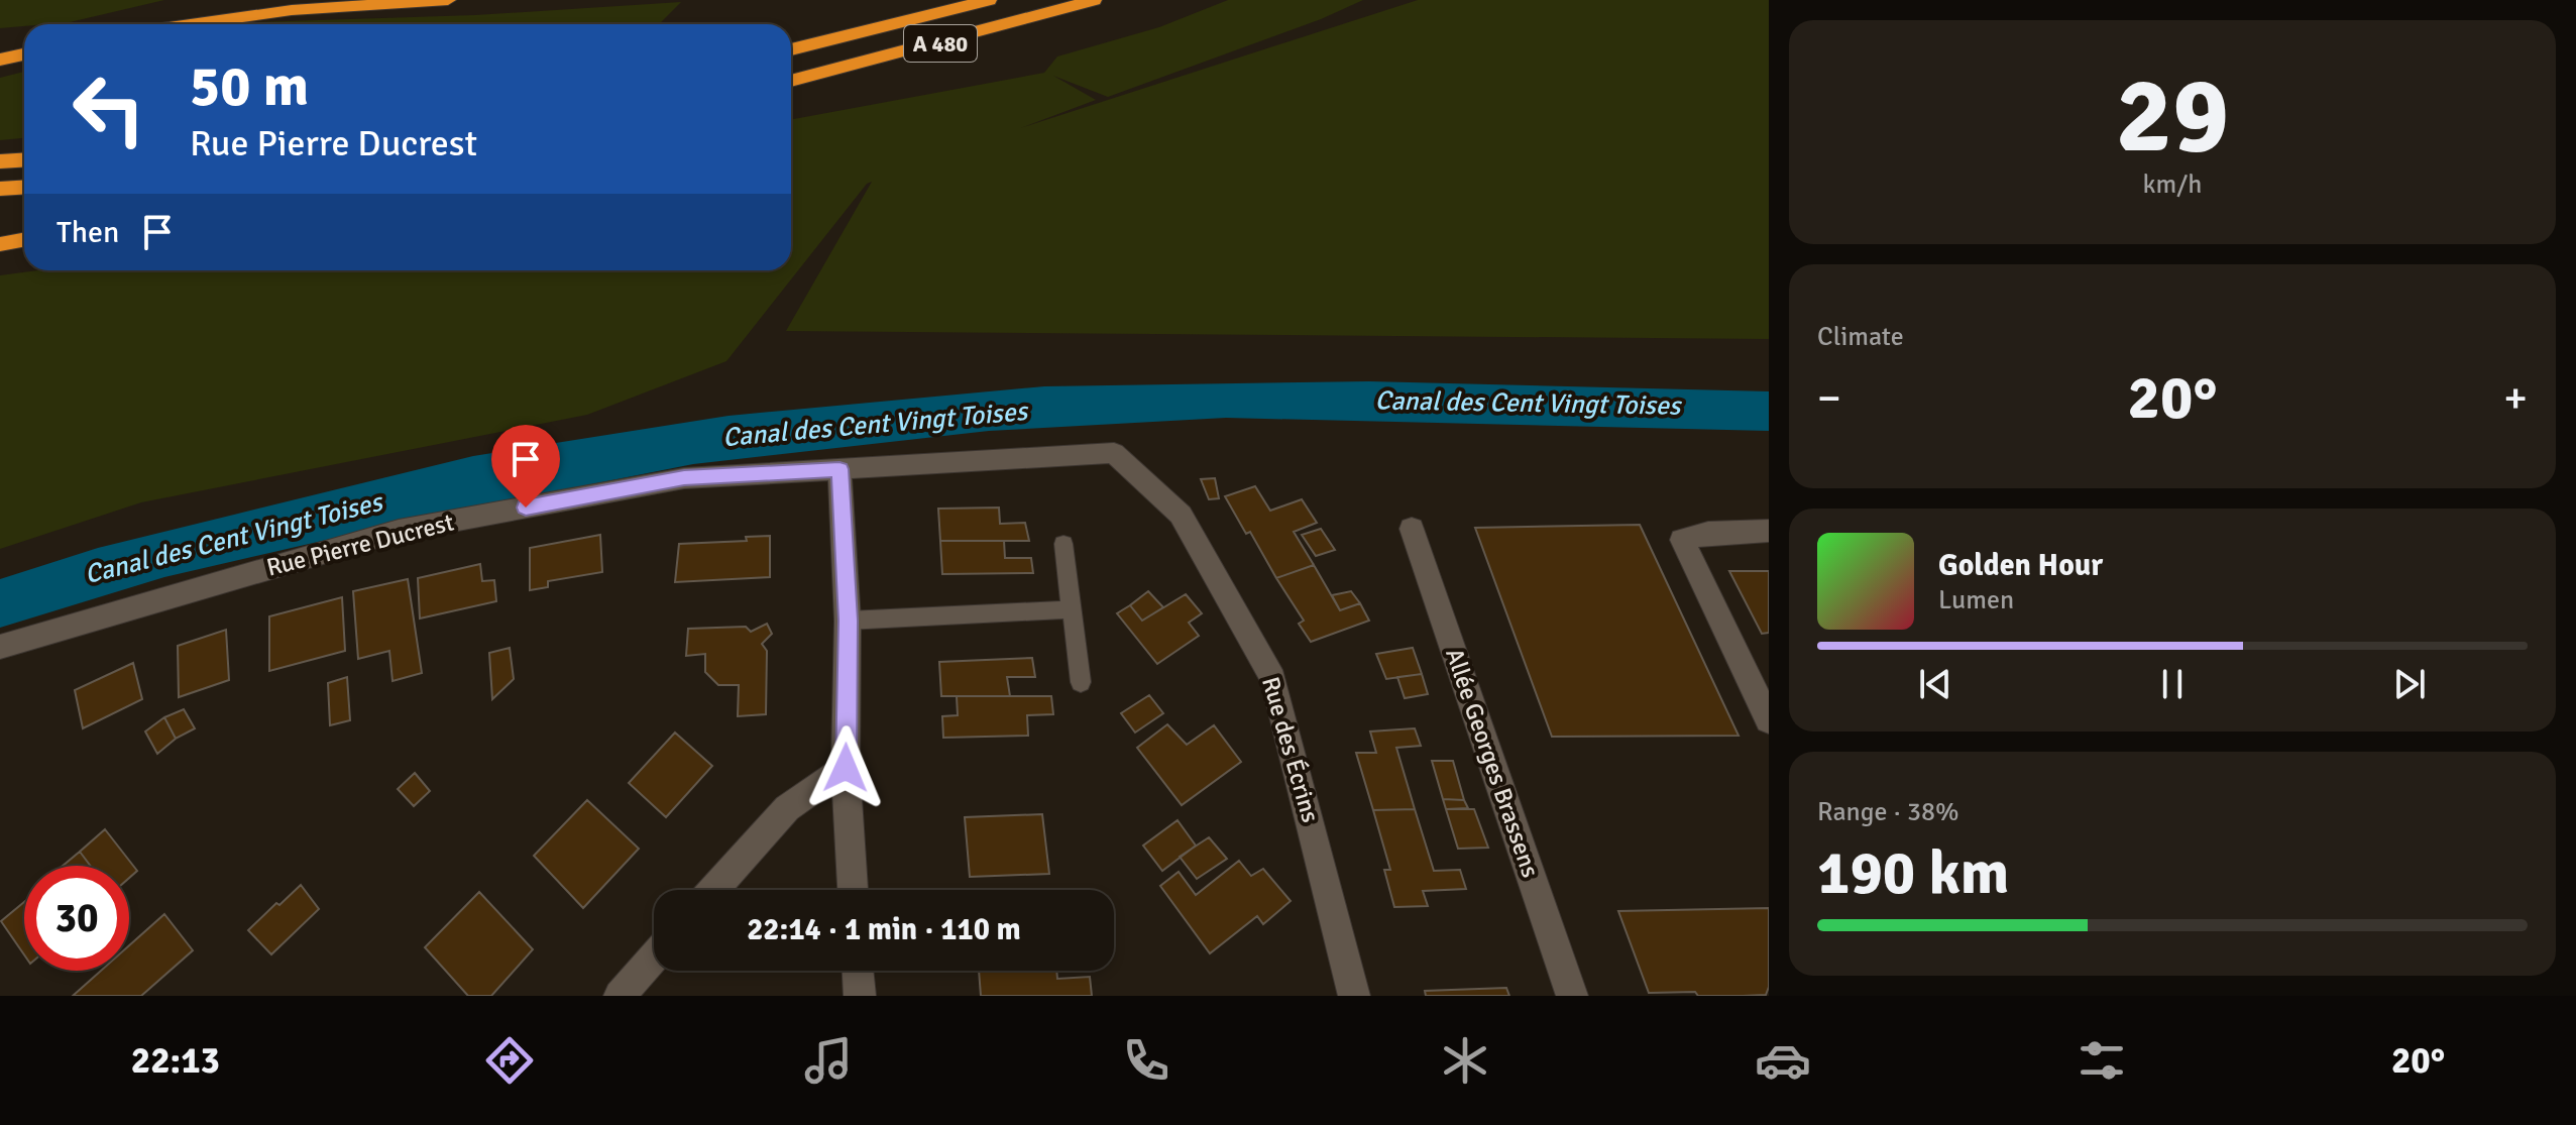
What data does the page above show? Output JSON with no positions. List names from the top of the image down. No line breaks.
{"streets":{"highway":["A 480"],"street":["Rue Pierre Ducrest","Rue des Écrins","Allée Georges Brassens"]},"crossings":[["Rue Pierre Ducrest","Rue des Écrins"]],"water":["Canal des Cent Vingt Toises"],"page":{"tile":[["29","km/h"],"Climate",["Range · 38%","190 km"]],"turn":["50 m","Rue Pierre Ducrest"],"then":"Then","heat":["−","20°","+"],"song":["Golden Hour","Lumen"],"limit":"30","trip":"22:14 · 1 min · 110 m","tabs":["22:13","20°"]}}
